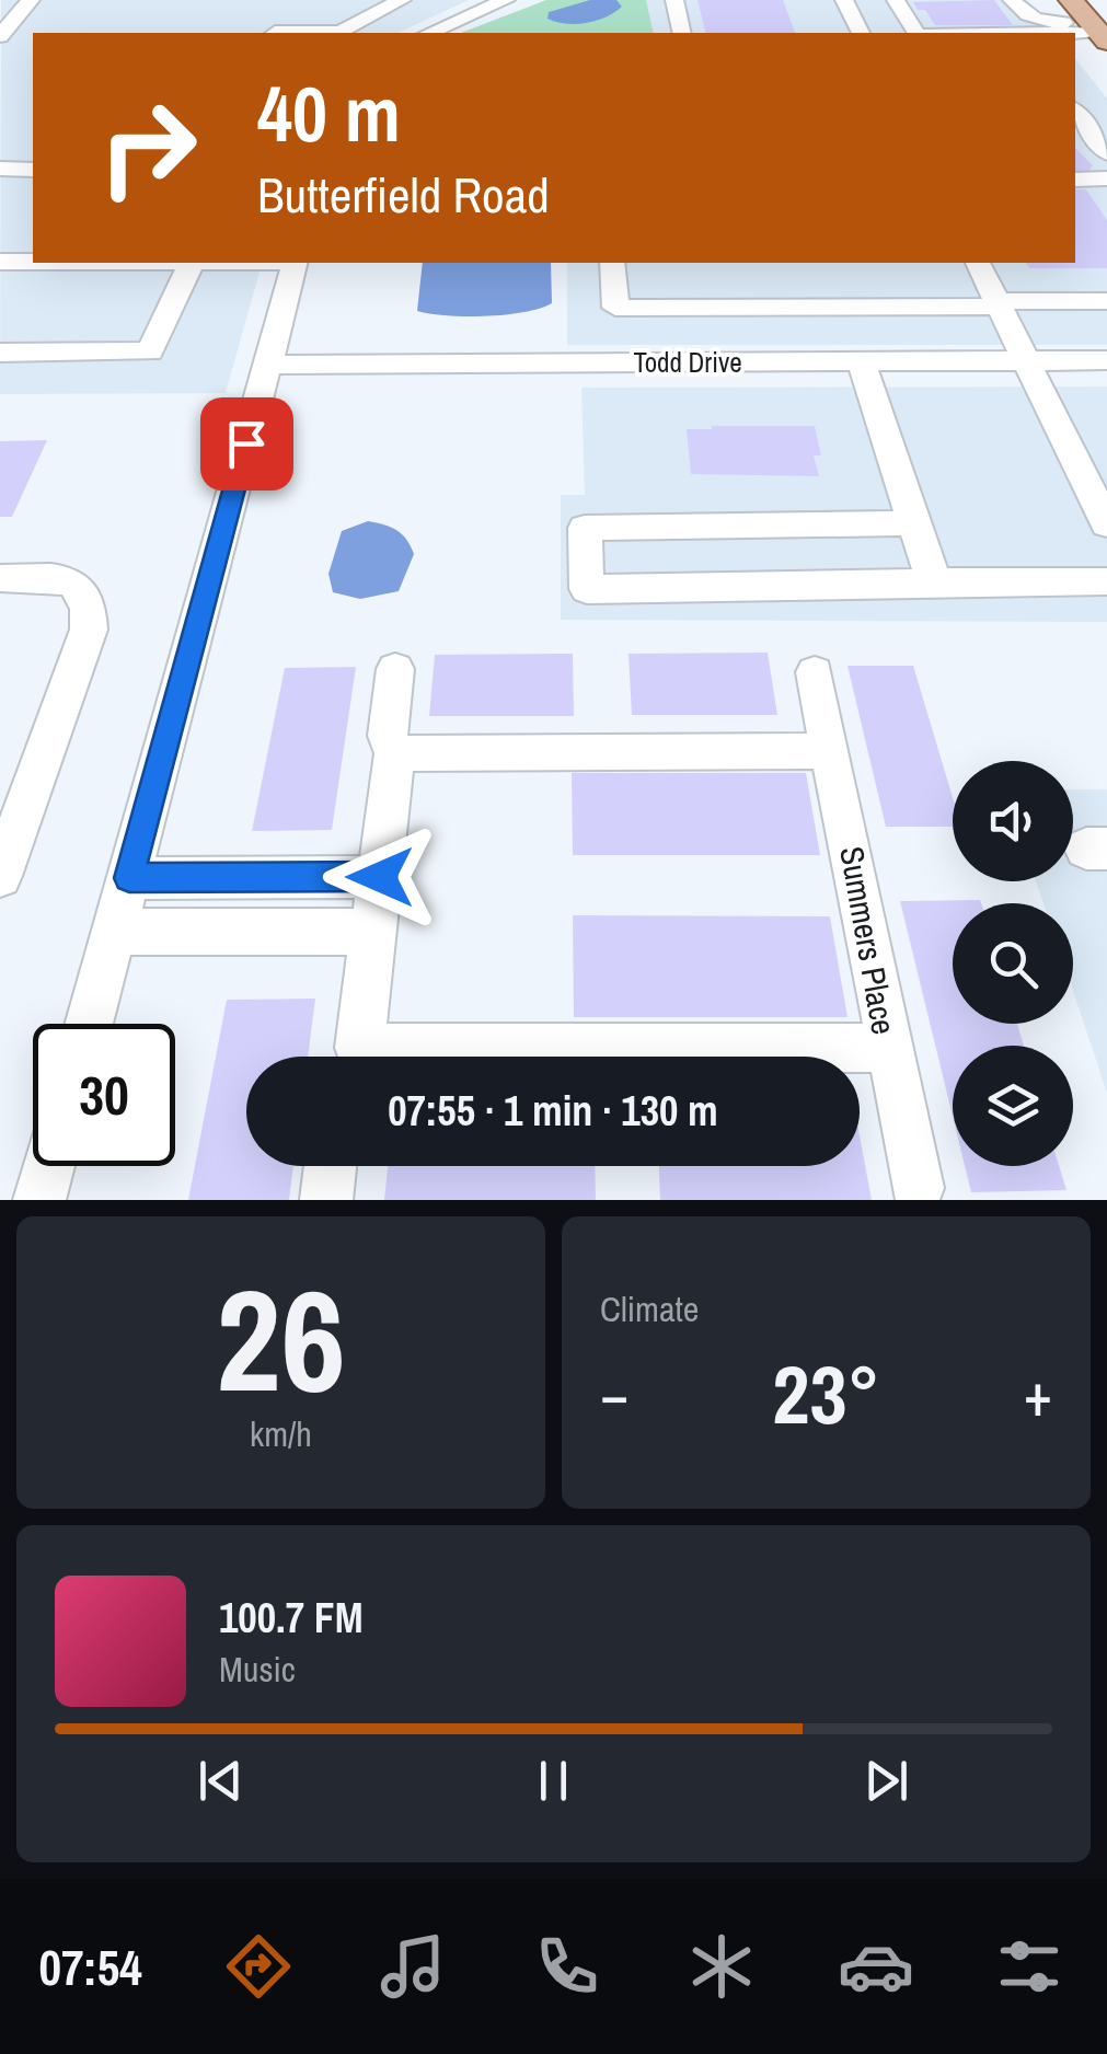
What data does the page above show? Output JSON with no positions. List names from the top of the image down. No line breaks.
{"streets":{"street":["Todd Drive","Summers Place"]},"page":{"turn":["40 m","Butterfield Road"],"limit":"30","trip":"07:55 · 1 min · 130 m","tile":[["26","km/h"],"Climate"],"heat":["−","23°","+"],"song":["100.7 FM","Music"],"tabs":"07:54"}}
